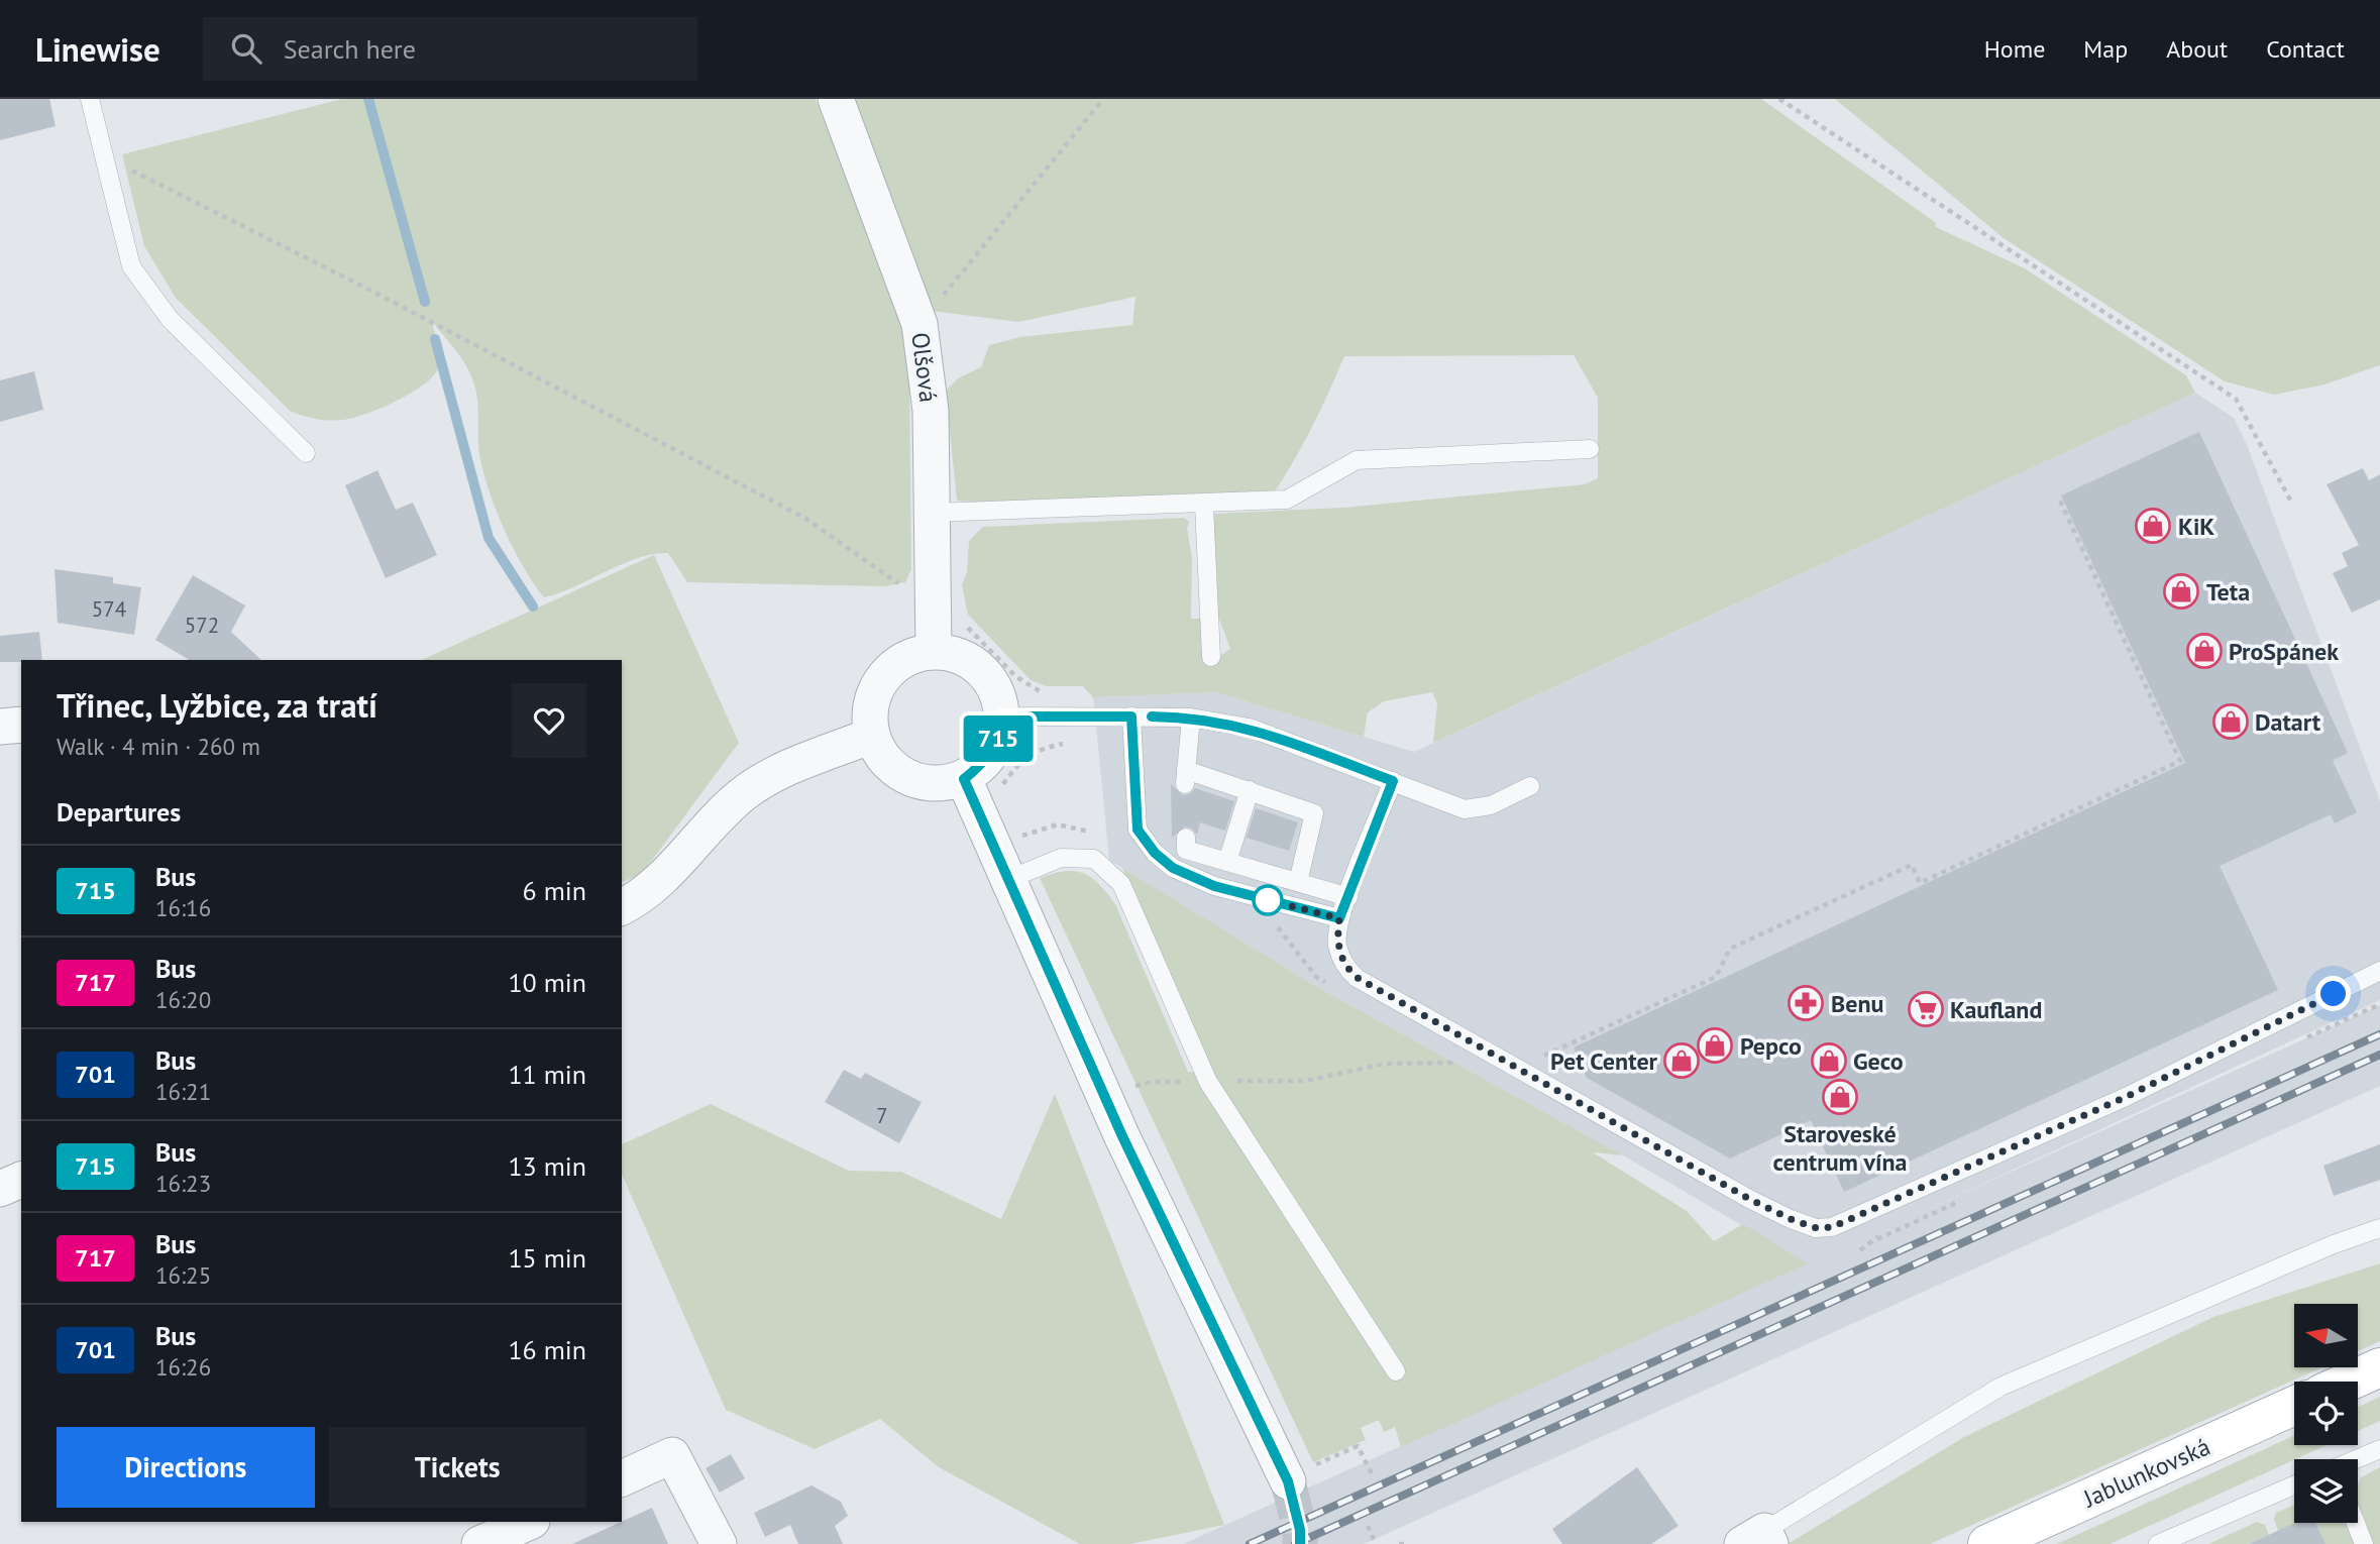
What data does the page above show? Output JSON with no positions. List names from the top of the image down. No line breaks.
{"streets":{"main road":["Jablunkovská"],"street":["Olšová"]},"places":{"shop":["KiK","Teta","ProSpánek","Datart","Pepco","Pet Center","Geco","Staroveské centrum vína"],"pharmacy":["Benu"],"supermarket":["Kaufland"]},"lines":["bus line 715"],"house_numbers":["574","572","7"],"north":"left","page":{"header":"Linewise","search":"Search here","nav":["Home","Map","About","Contact"],"on_map":"715","heading":[["Třinec, Lyžbice, za tratí","Walk · 4 min · 260 m"],"Departures"],"list":[{"mark":"715","name":"Bus","note":"16:16","value":"6 min"},{"mark":"717","name":"Bus","note":"16:20","value":"10 min"},{"mark":"701","name":"Bus","note":"16:21","value":"11 min"},{"mark":"715","name":"Bus","note":"16:23","value":"13 min"},{"mark":"717","name":"Bus","note":"16:25","value":"15 min"},{"mark":"701","name":"Bus","note":"16:26","value":"16 min"}],"buttons":["Directions","Tickets"]}}
